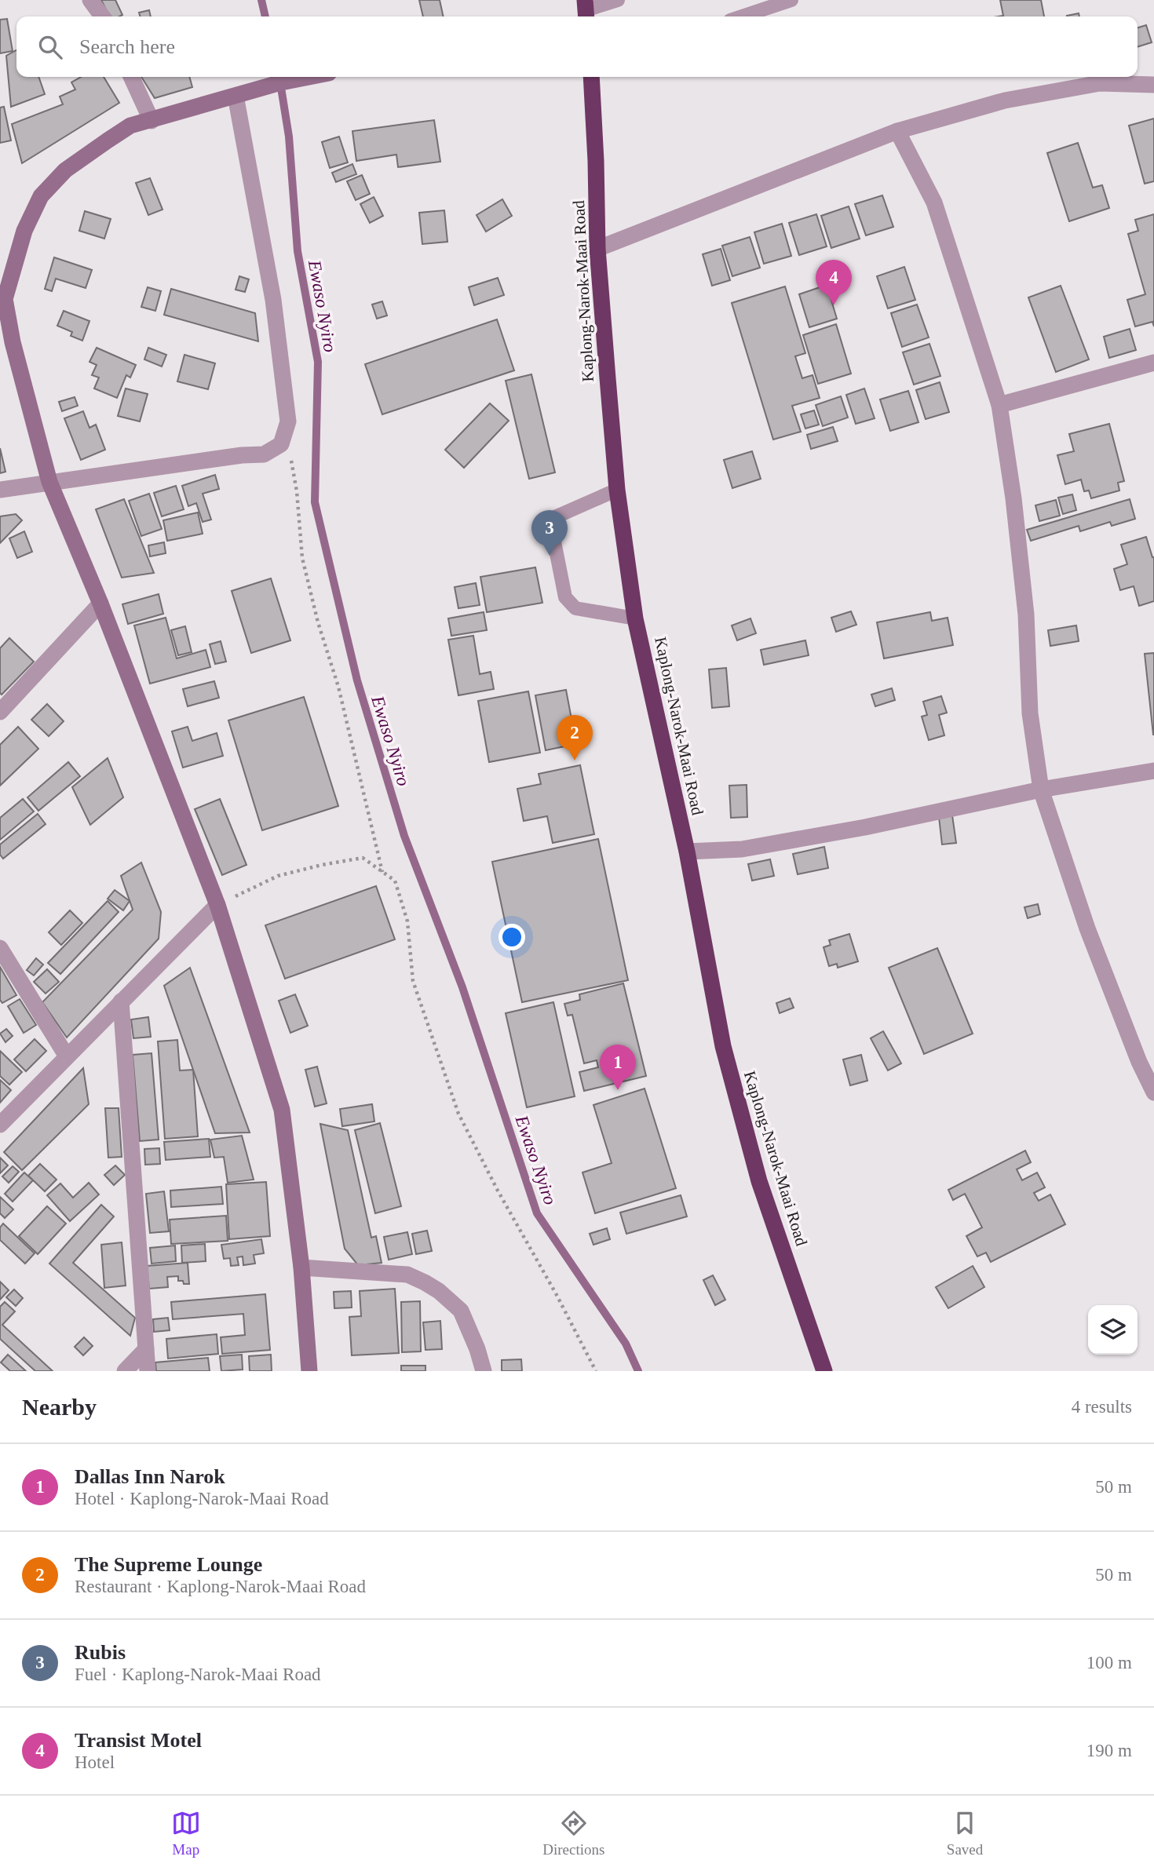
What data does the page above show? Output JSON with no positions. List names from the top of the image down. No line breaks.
{"streets":{"highway":["Kaplong-Narok-Maai Road"]},"water":["Ewaso Nyiro"],"page":{"search":"Search here","pins":["4","3","2","1"],"heading":["Nearby","4 results"],"list":[{"mark":"1","name":"Dallas Inn Narok","note":"Hotel · Kaplong-Narok-Maai Road","value":"50 m"},{"mark":"2","name":"The Supreme Lounge","note":"Restaurant · Kaplong-Narok-Maai Road","value":"50 m"},{"mark":"3","name":"Rubis","note":"Fuel · Kaplong-Narok-Maai Road","value":"100 m"},{"mark":"4","name":"Transist Motel","note":"Hotel","value":"190 m"}],"nav":["Map","Directions","Saved"]}}
